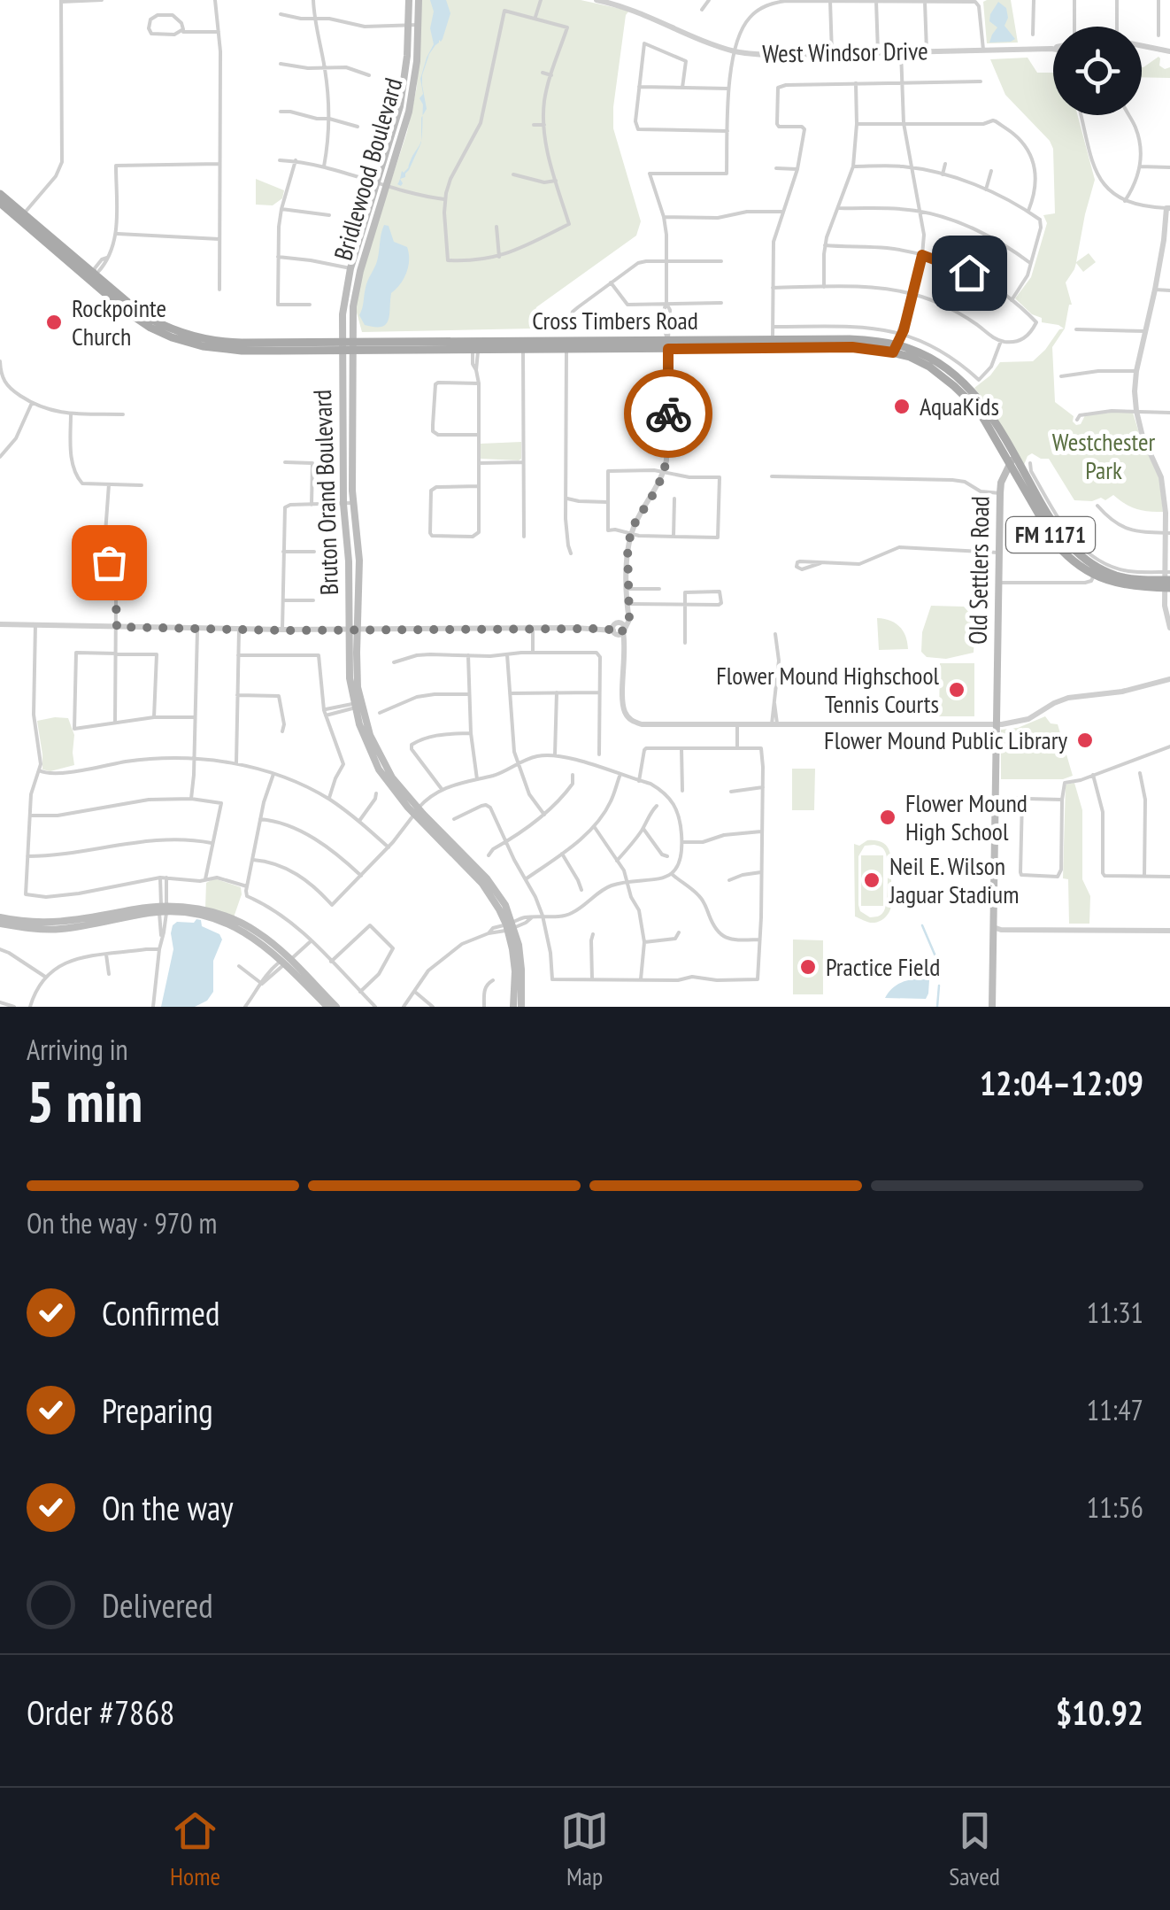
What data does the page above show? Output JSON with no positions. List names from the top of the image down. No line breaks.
{"streets":{"main road":["Bridlewood Boulevard","Cross Timbers Road","Bruton Orand Boulevard","FM 1171","Old Settlers Road"],"street":["West Windsor Drive"]},"crossings":[["Bridlewood Boulevard","Cross Timbers Road"],["Bridlewood Boulevard","Bruton Orand Boulevard"],["Cross Timbers Road","Bruton Orand Boulevard"],["Cross Timbers Road","Old Settlers Road"]],"parks":["Westchester Park"],"places":["Rockpointe Church","AquaKids","Flower Mound Highschool Tennis Courts","Flower Mound Public Library","Flower Mound High School","Neil E. Wilson Jaguar Stadium","Practice Field"],"page":{"heading":["5 min","Arriving in","12:04–12:09"],"panel":["Order #7868","$10.92"],"bar":"On the way · 970 m","list":[["Confirmed","11:31"],["Preparing","11:47"],["On the way","11:56"],"Delivered"],"tabs":["Home","Map","Saved"]}}
